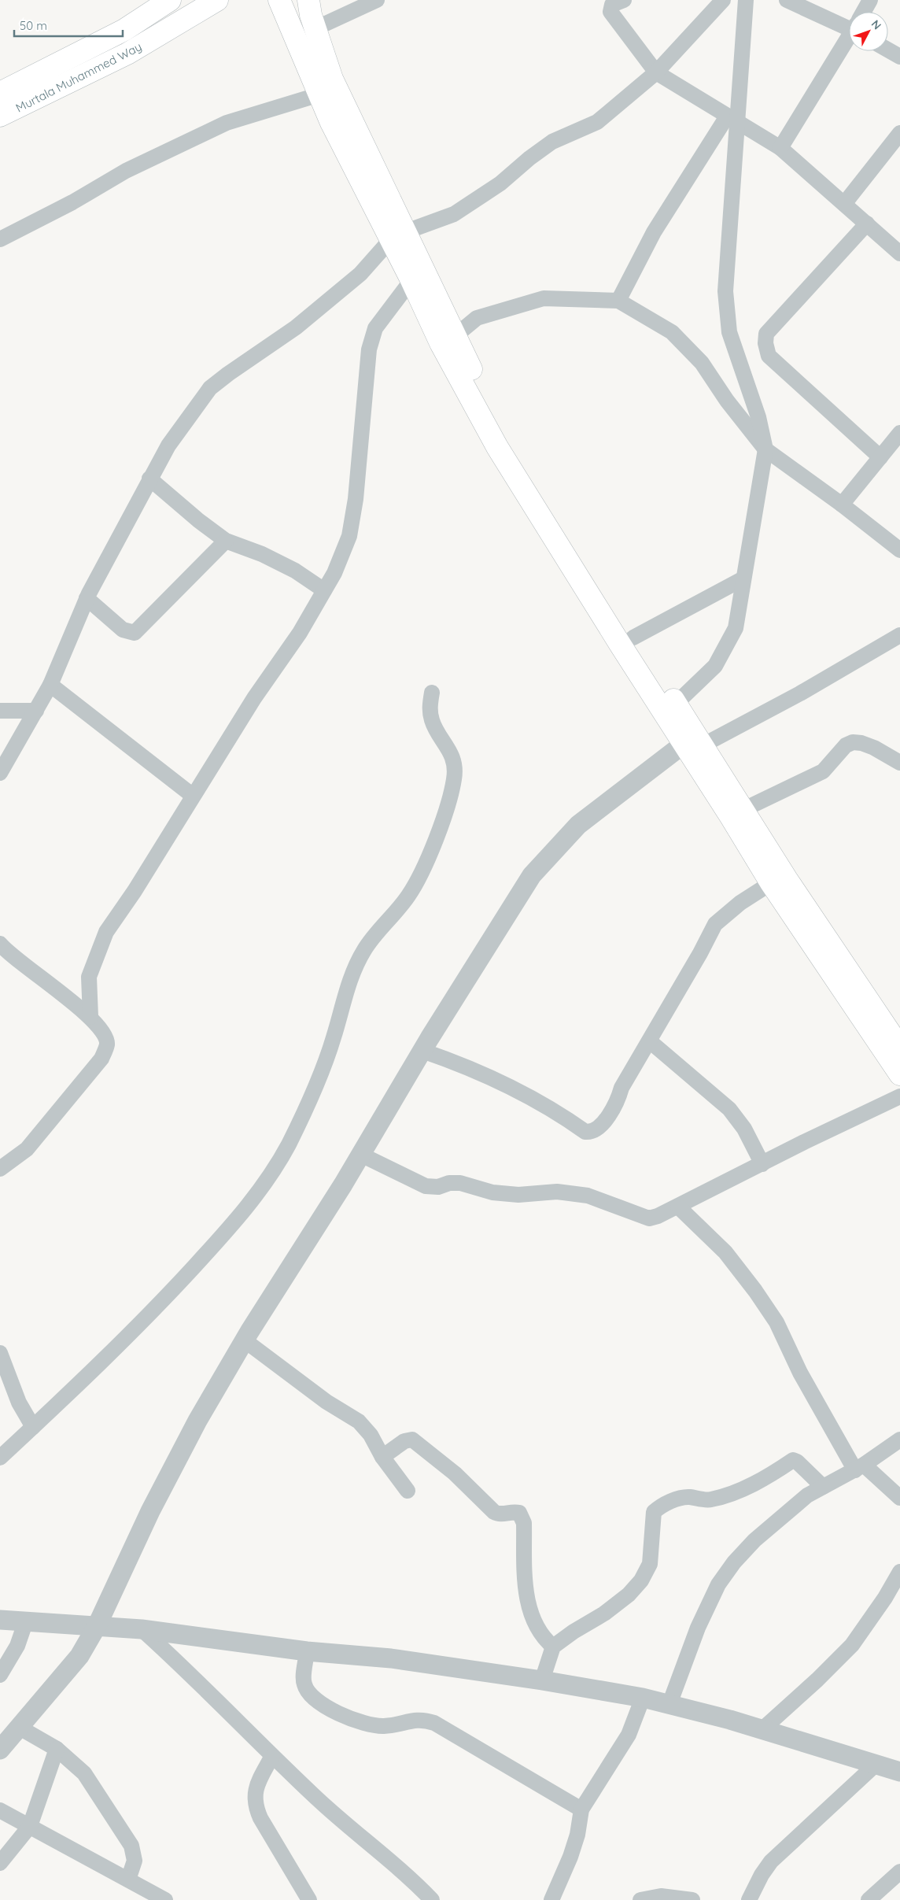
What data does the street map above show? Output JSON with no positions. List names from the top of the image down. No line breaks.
{"streets":{"main road":["Murtala Muhammed Way"]},"scale_bar":"50 m","north":"top right"}
